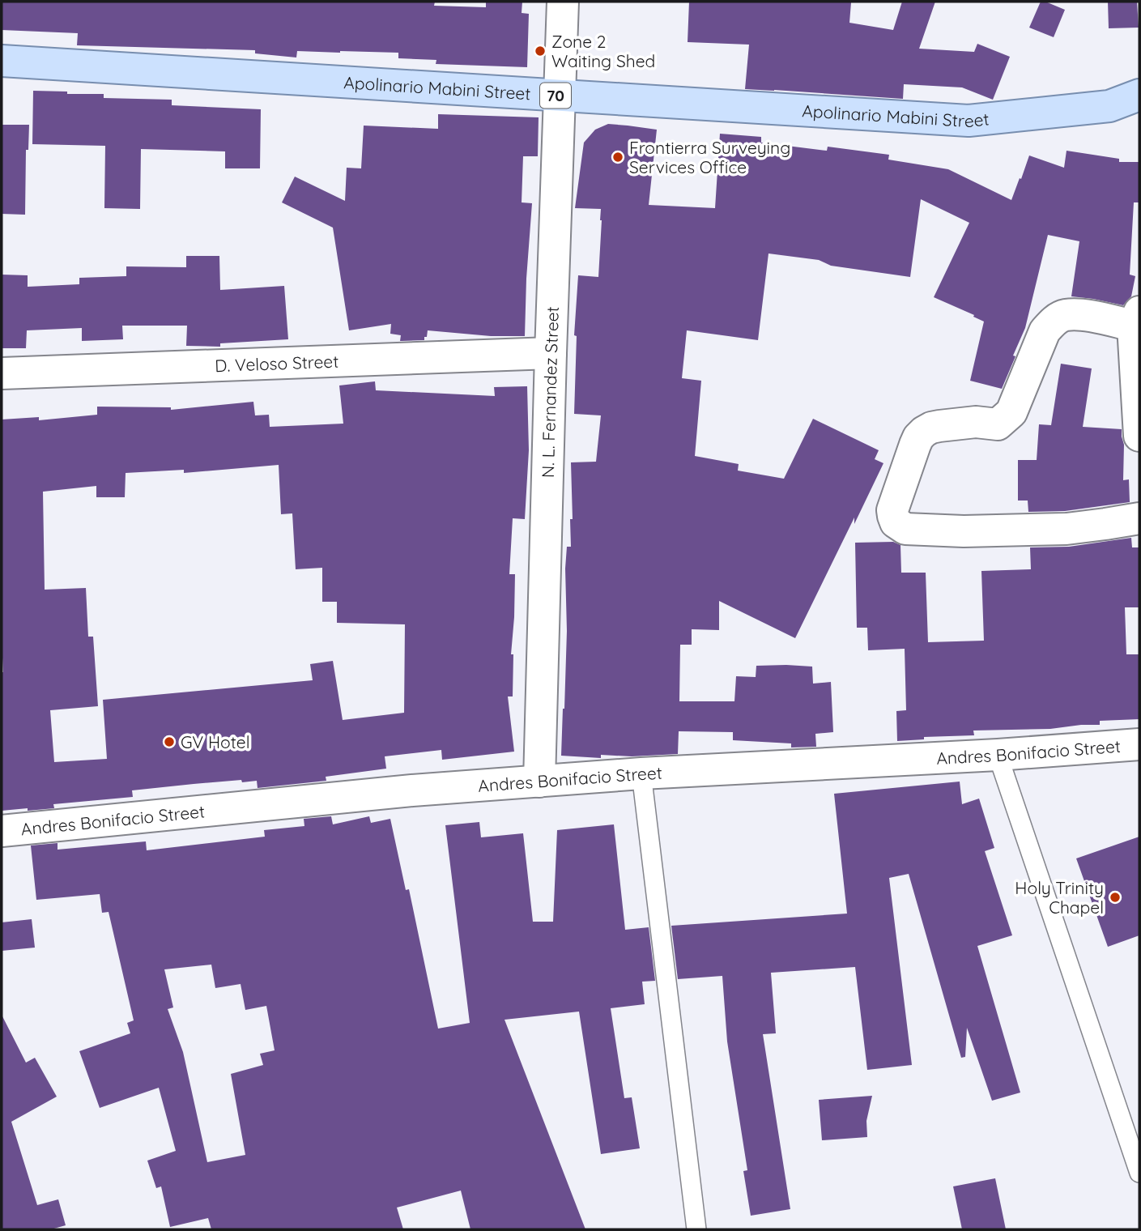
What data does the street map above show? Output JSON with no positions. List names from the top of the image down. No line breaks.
{"streets":{"main road":["Apolinario Mabini Street","70"],"street":["D. Veloso Street","N. L. Fernandez Street","Andres Bonifacio Street"]},"crossings":[["Apolinario Mabini Street","N. L. Fernandez Street"],["D. Veloso Street","N. L. Fernandez Street"],["N. L. Fernandez Street","Andres Bonifacio Street"]],"places":["Zone 2 Waiting Shed","Frontierra Surveying Services Office","GV Hotel","Holy Trinity Chapel"]}
